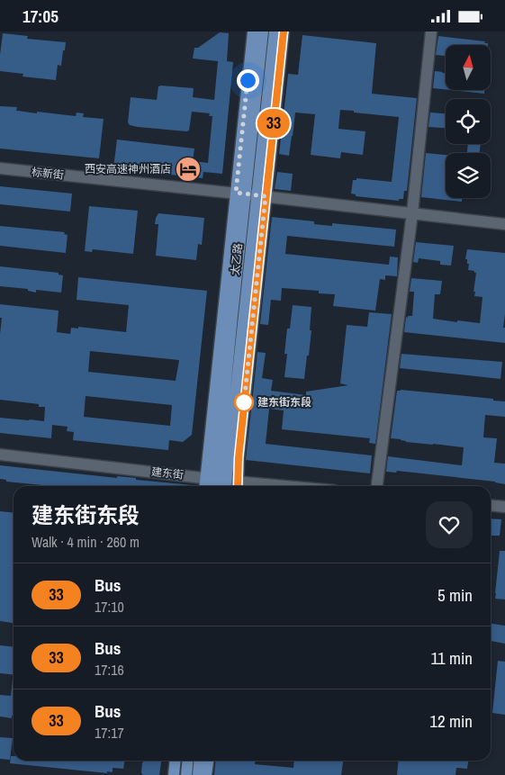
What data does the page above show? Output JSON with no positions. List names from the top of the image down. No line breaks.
{"streets":{"main road":["太乙路"],"street":["标新街","建东街"]},"crossings":[["标新街","太乙路"],["太乙路","建东街"]],"places":{"hotel":["西安高速神州酒店"],"other":["建东街东段"]},"lines":["bus line 33"],"north":"top","page":{"status":"17:05","on_map":"33","heading":["建东街东段","Walk · 4 min · 260 m"],"list":[{"mark":"33","name":"Bus","note":"17:10","value":"5 min"},{"mark":"33","name":"Bus","note":"17:16","value":"11 min"},{"mark":"33","name":"Bus","note":"17:17","value":"12 min"}]}}
